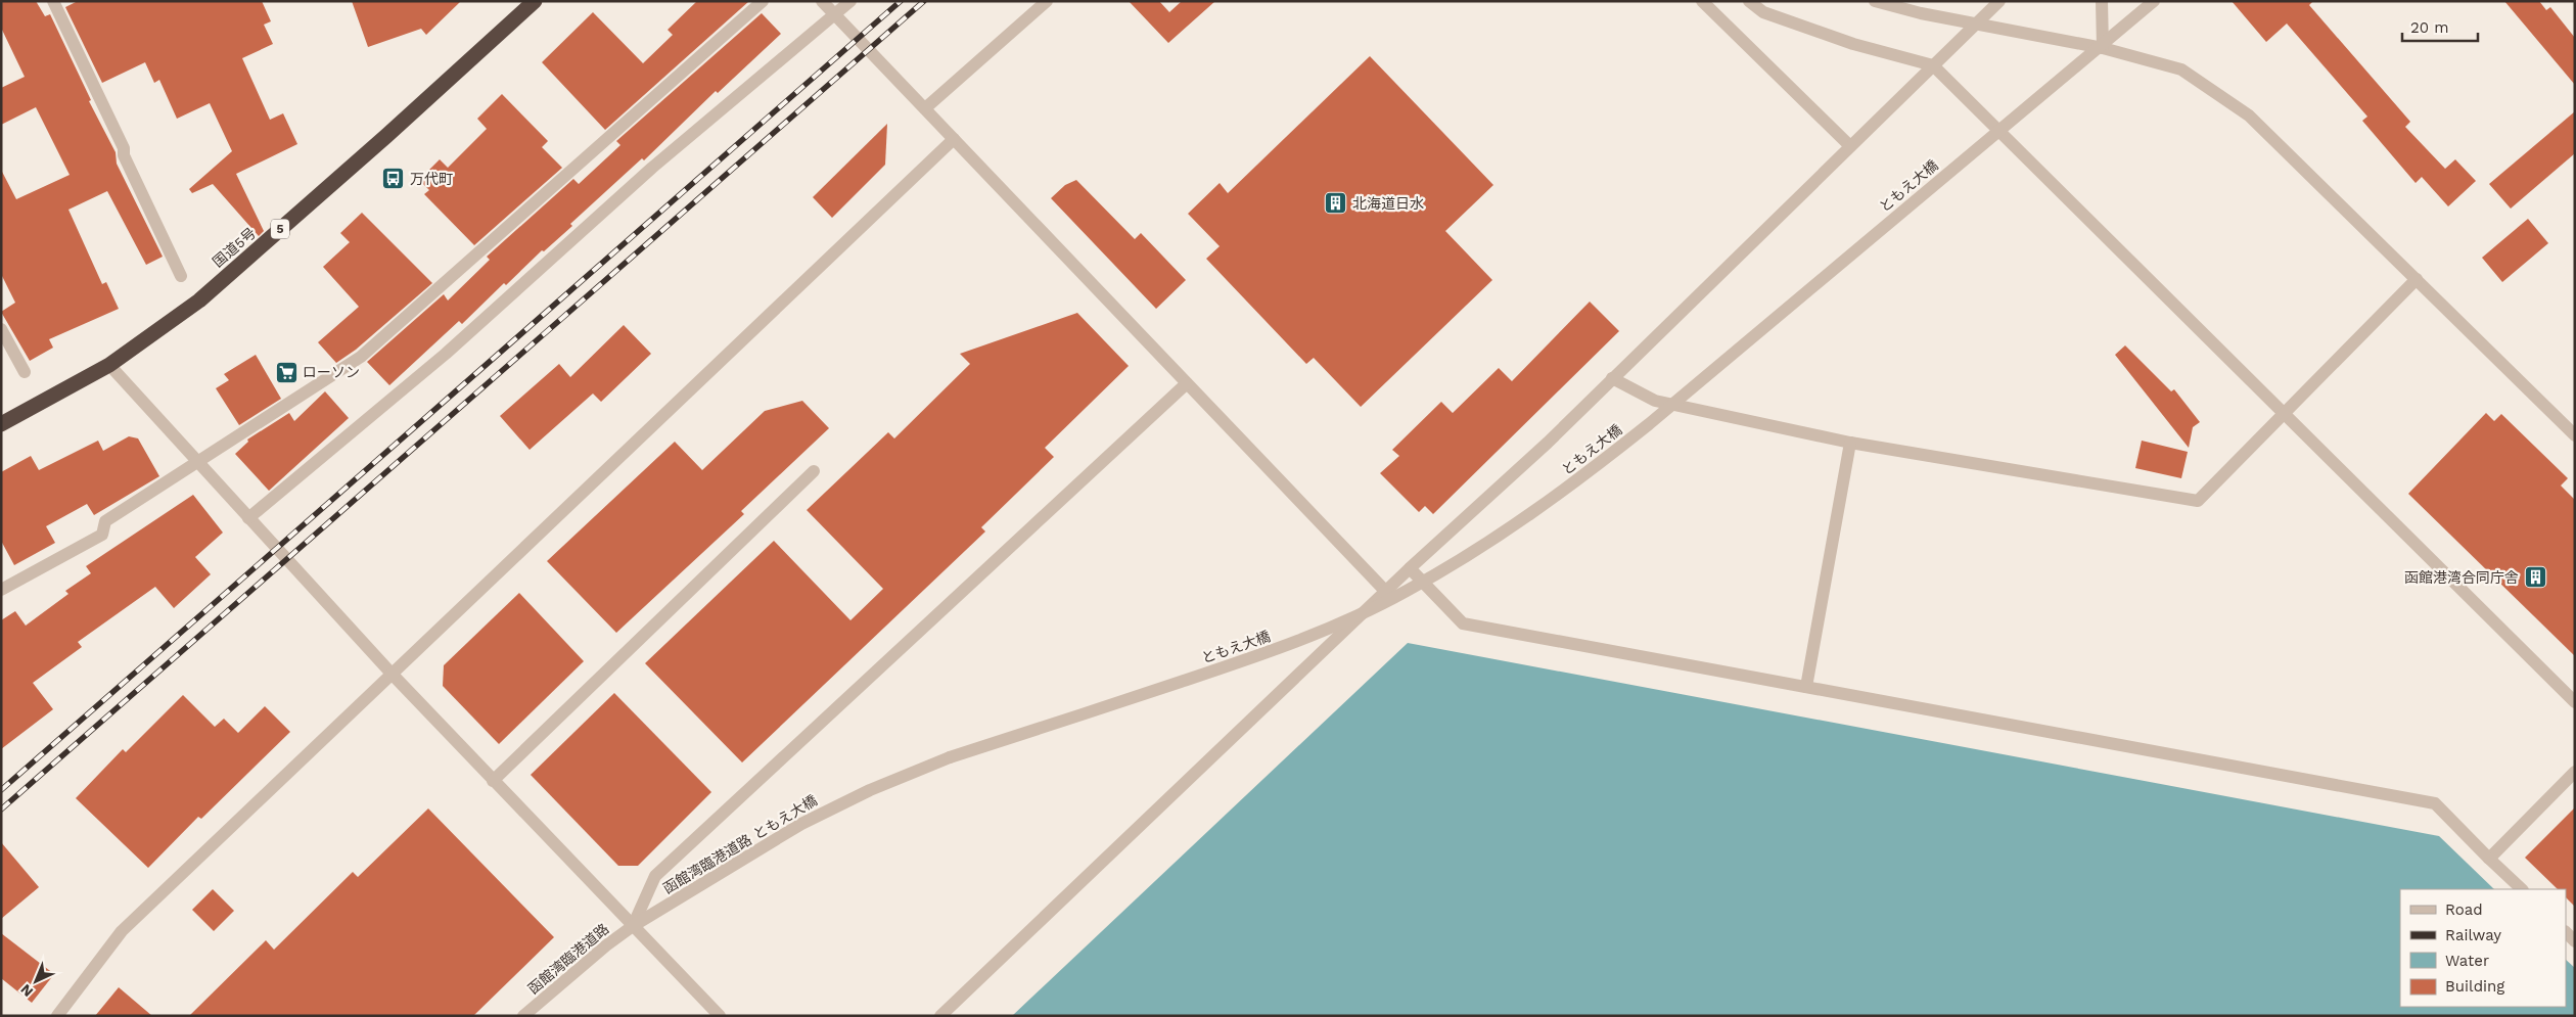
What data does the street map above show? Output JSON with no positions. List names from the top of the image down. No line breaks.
{"streets":{"highway":["5","国道5号"],"street":["ともえ大橋","函館湾臨港道路 ともえ大橋","函館湾臨港道路"]},"crossings":[["ともえ大橋","函館湾臨港道路 ともえ大橋"],["函館湾臨港道路 ともえ大橋","函館湾臨港道路"]],"places":{"bus stop":["万代町"],"building":["北海道日水","函館港湾合同庁舎"],"supermarket":["ローソン"]},"legend":["Road","Railway","Water","Building"],"scale_bar":"20 m","north":"bottom left"}
